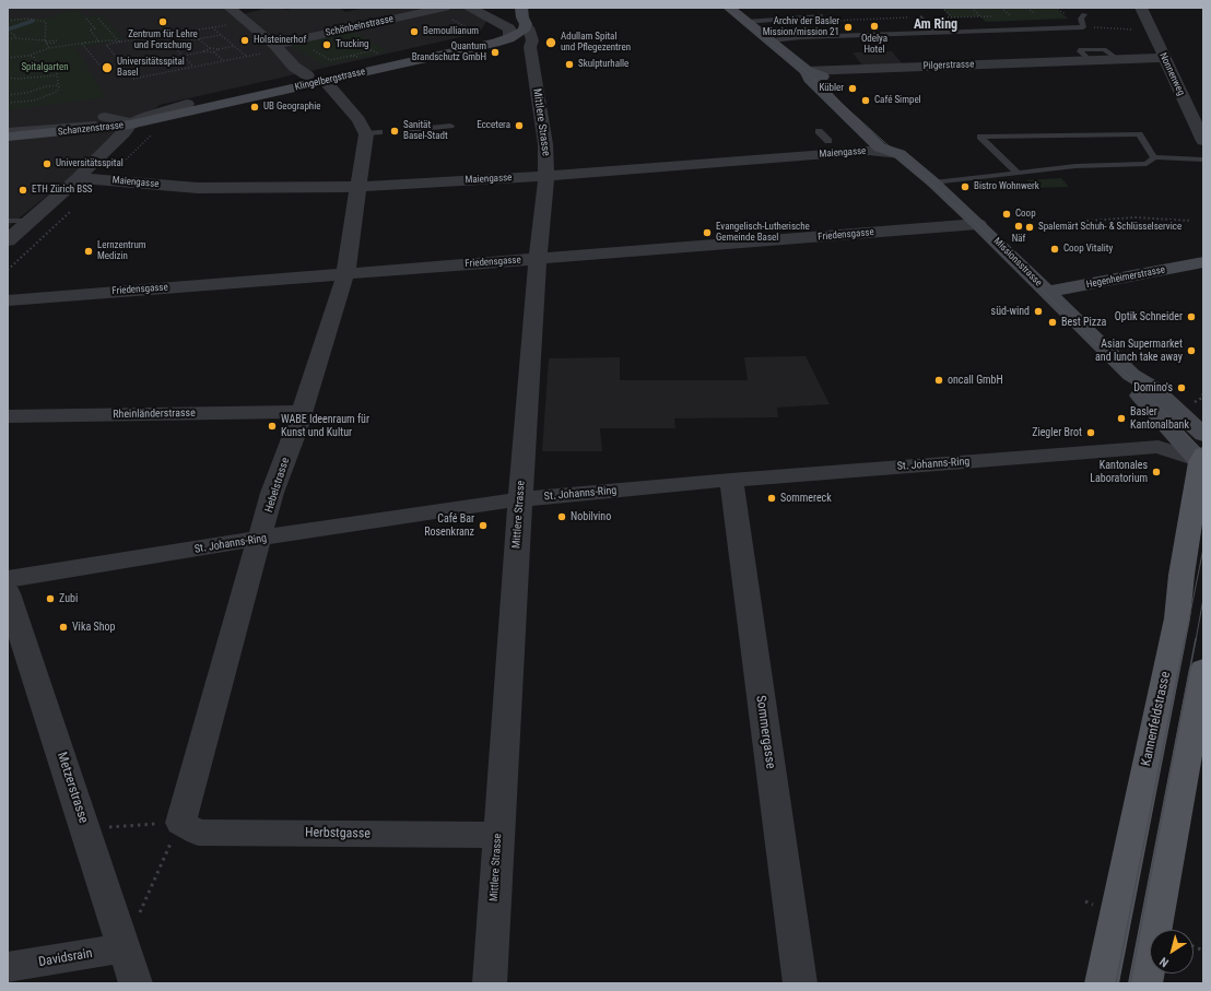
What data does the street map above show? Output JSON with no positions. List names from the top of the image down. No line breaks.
{"streets":{"main road":["Klingelbergstrasse","Schanzenstrasse","Missionsstrasse","Hegenheimerstrasse","Kannenfeldstrasse"],"street":["Schönbeinstrasse","Pilgerstrasse","Nonnenweg","Mittlere Strasse","Maiengasse","Friedensgasse","Rheinländerstrasse","St. Johanns-Ring","Hebelstrasse","Sommergasse","Metzerstrasse","Herbstgasse","Davidsrain"]},"crossings":[["Pilgerstrasse","Nonnenweg"],["Pilgerstrasse","Missionsstrasse"],["Klingelbergstrasse","Mittlere Strasse"],["Klingelbergstrasse","Schanzenstrasse"],["Klingelbergstrasse","Maiengasse"],["Klingelbergstrasse","Hebelstrasse"],["Mittlere Strasse","Maiengasse"],["Mittlere Strasse","Friedensgasse"],["Mittlere Strasse","St. Johanns-Ring"],["Mittlere Strasse","Herbstgasse"],["Maiengasse","Missionsstrasse"],["Maiengasse","Hebelstrasse"],["Friedensgasse","Missionsstrasse"],["Friedensgasse","Hebelstrasse"],["Missionsstrasse","Hegenheimerstrasse"],["Missionsstrasse","St. Johanns-Ring"],["Rheinländerstrasse","Hebelstrasse"],["St. Johanns-Ring","Hebelstrasse"],["St. Johanns-Ring","Kannenfeldstrasse"],["St. Johanns-Ring","Sommergasse"],["Hebelstrasse","Herbstgasse"],["Metzerstrasse","Davidsrain"]],"districts":["Am Ring"],"parks":["Spitalgarten"],"places":["Zentrum für Lehre und Forschung","Odelya Hotel","Archiv der Basler Mission/mission 21","Bernoullianum","Holsteinerhof","Adullam Spital und Pflegezentren","Trucking","Quantum Brandschutz GmbH","Skulpturhalle","Universitätsspital Basel","Kübler","Café Simpel","UB Geographie","Eccetera","Sanität Basel-Stadt","Universitätsspital","Bistro Wohnwerk","ETH Zürich BSS","Coop","Näf","Spalemärt Schuh- & Schlüsselservice","Evangelisch-Lutherische Gemeinde Basel","Coop Vitality","Lernzentrum Medizin","süd-wind","Optik Schneider","Best Pizza","Asian Supermarket and lunch take away","oncall GmbH","Domino's","Basler Kantonalbank","WABE Ideenraum für Kunst und Kultur","Ziegler Brot","Kantonales Laboratorium","Sommereck","Nobilvino","Café Bar Rosenkranz","Zubi","Vika Shop"],"north":"bottom left"}
